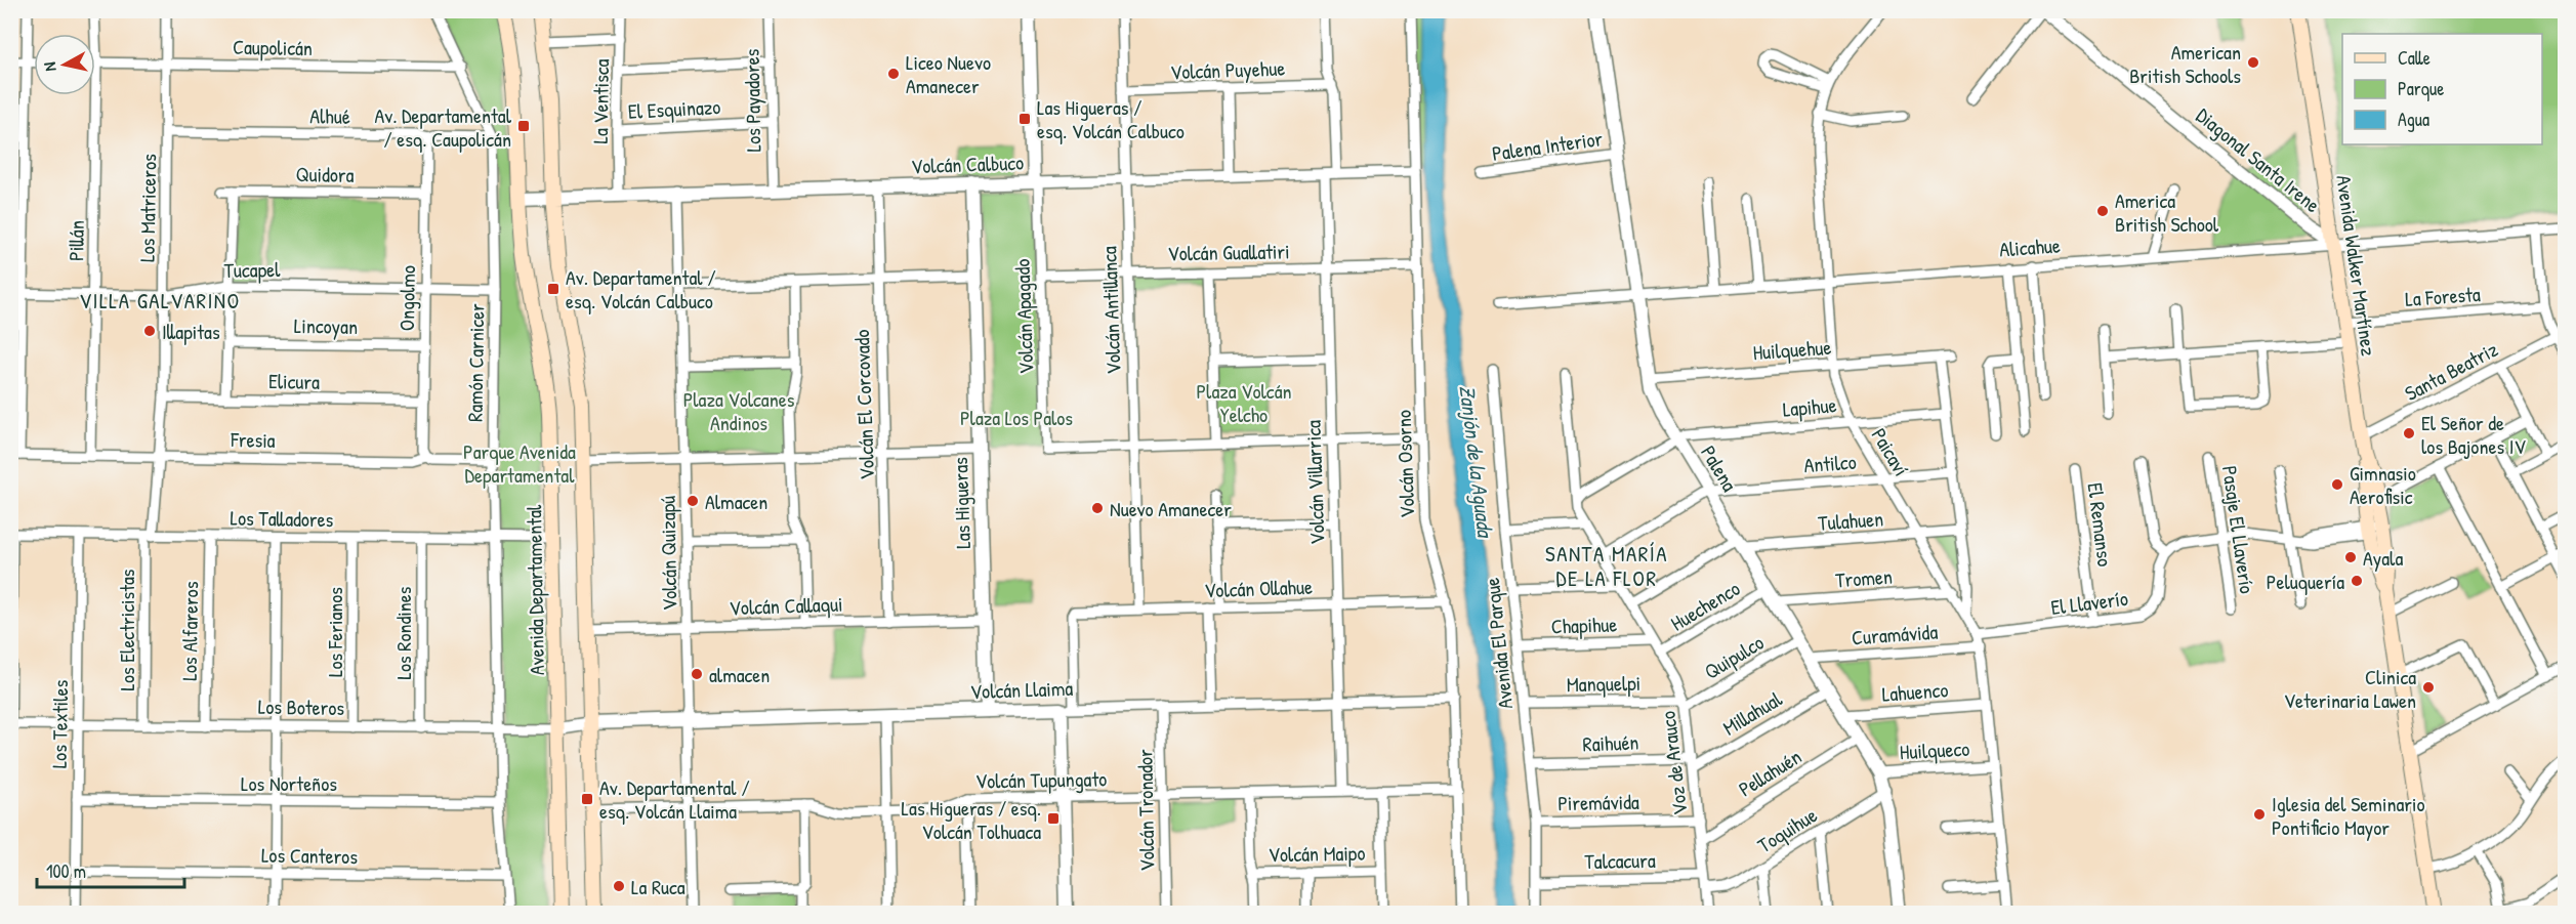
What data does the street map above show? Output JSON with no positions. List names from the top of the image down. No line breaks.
{"streets":{"main road":["Avenida Walker Martínez","Avenida Departamental"],"street":["Caupolicán","Volcán Puyehue","Los Payadores","La Ventisca","El Esquinazo","Alhué","Palena Interior","Diagonal Santa Irene","Volcán Calbuco","Quidora","Los Matriceros","Pillán","Alicahue","Volcán Guallatiri","Tucapel","La Foresta","Ongolmo","Volcán Antillanca","Volcán Apagado","Lincoyan","Huilquehue","Ramón Carnicer","Santa Beatriz","Elicura","Volcán El Corcovado","Lapihue","Fresia","Paicaví","Antilco","Volcán Osorno","Palena","Volcán Villarrica","Las Higueras","Los Talladores","Tulahuen","El Remanso","Pasaje El Llaverío","Volcán Quizapú","Tromen","Volcán Ollahue","El Llaverío","Volcán Callaqui","Huechenco","Chapihue","Los Electricistas","Los Alfareros","Los Ferianos","Los Rondines","Curamávida","Avenida El Parque","Quipulco","Manquelpi","Volcán Llaima","Lahuenco","Los Boteros","Millahual","Los Textiles","Raihuén","Huilqueco","Voz de Arauco","Pellahuén","Volcán Tupungato","Los Norteños","Piremávida","Volcán Tronador","Toquihue","Volcán Maipo","Los Canteros","Talcacura"]},"crossings":[["Caupolicán","Los Matriceros"],["Caupolicán","Pillán"],["Caupolicán","Ramón Carnicer"],["Volcán Puyehue","Volcán Antillanca"],["Los Payadores","El Esquinazo"],["Los Payadores","Volcán Calbuco"],["La Ventisca","El Esquinazo"],["La Ventisca","Volcán Calbuco"],["Alhué","Los Matriceros"],["Alhué","Ongolmo"],["Alhué","Ramón Carnicer"],["Palena Interior","Palena"],["Diagonal Santa Irene","Alicahue"],["Diagonal Santa Irene","Avenida Walker Martínez"],["Volcán Calbuco","Volcán Antillanca"],["Volcán Calbuco","Volcán Apagado"],["Volcán Calbuco","Volcán El Corcovado"],["Volcán Calbuco","Volcán Osorno"],["Volcán Calbuco","Volcán Villarrica"],["Volcán Calbuco","Las Higueras"],["Volcán Calbuco","Volcán Quizapú"],["Volcán Calbuco","Avenida Departamental"],["Quidora","Tucapel"],["Quidora","Ongolmo"],["Los Matriceros","Tucapel"],["Los Matriceros","Elicura"],["Los Matriceros","Fresia"],["Los Matriceros","Los Talladores"],["Los Matriceros","Los Electricistas"],["Pillán","Tucapel"],["Pillán","Fresia"],["Alicahue","Avenida Walker Martínez"],["Alicahue","Paicaví"],["Alicahue","Palena"],["Volcán Guallatiri","Volcán Antillanca"],["Volcán Guallatiri","Volcán Apagado"],["Volcán Guallatiri","Volcán Osorno"],["Volcán Guallatiri","Volcán Villarrica"],["Avenida Walker Martínez","La Foresta"],["Avenida Walker Martínez","Santa Beatriz"],["Tucapel","Ongolmo"],["Tucapel","Ramón Carnicer"],["Ongolmo","Lincoyan"],["Ongolmo","Elicura"],["Ongolmo","Fresia"],["Volcán Antillanca","Volcán Apagado"],["Volcán Antillanca","Volcán Ollahue"],["Huilquehue","Paicaví"],["Huilquehue","Palena"],["Ramón Carnicer","Fresia"],["Ramón Carnicer","Los Talladores"],["Ramón Carnicer","Los Boteros"],["Ramón Carnicer","Los Norteños"],["Ramón Carnicer","Los Canteros"],["Volcán El Corcovado","Volcán Callaqui"],["Lapihue","Paicaví"],["Lapihue","Palena"],["Paicaví","Antilco"],["Paicaví","Tulahuen"],["Paicaví","Tromen"],["Paicaví","El Llaverío"],["Paicaví","Curamávida"],["Paicaví","Lahuenco"],["Paicaví","Huilqueco"],["Antilco","Palena"],["Volcán Osorno","Volcán Ollahue"],["Volcán Osorno","Volcán Llaima"],["Volcán Osorno","Volcán Tupungato"],["Palena","Tulahuen"],["Palena","Tromen"],["Palena","Huechenco"],["Palena","Curamávida"],["Palena","Quipulco"],["Palena","Lahuenco"],["Palena","Millahual"],["Palena","Huilqueco"],["Palena","Pellahuén"],["Palena","Toquihue"],["Volcán Villarrica","Volcán Ollahue"],["Volcán Villarrica","Volcán Llaima"],["Volcán Villarrica","Volcán Tupungato"],["Las Higueras","Volcán Callaqui"],["Las Higueras","Volcán Llaima"],["Los Talladores","Avenida Departamental"],["Los Talladores","Los Electricistas"],["Los Talladores","Los Alfareros"],["Los Talladores","Los Ferianos"],["Los Talladores","Los Rondines"],["Los Talladores","Los Textiles"],["El Remanso","El Llaverío"],["Volcán Quizapú","Volcán Callaqui"],["Volcán Quizapú","Volcán Llaima"],["Volcán Quizapú","Volcán Tupungato"],["Volcán Ollahue","Volcán Llaima"],["Avenida Departamental","Los Boteros"],["Huechenco","Voz de Arauco"],["Chapihue","Avenida El Parque"],["Chapihue","Voz de Arauco"],["Los Electricistas","Los Boteros"],["Los Alfareros","Los Boteros"],["Los Ferianos","Los Boteros"],["Los Rondines","Los Boteros"],["Avenida El Parque","Manquelpi"],["Avenida El Parque","Raihuén"],["Avenida El Parque","Piremávida"],["Avenida El Parque","Talcacura"],["Quipulco","Manquelpi"],["Quipulco","Voz de Arauco"],["Manquelpi","Voz de Arauco"],["Volcán Llaima","Los Boteros"],["Volcán Llaima","Volcán Tronador"],["Los Boteros","Los Textiles"],["Millahual","Voz de Arauco"],["Los Textiles","Los Norteños"],["Los Textiles","Los Canteros"],["Raihuén","Voz de Arauco"],["Voz de Arauco","Pellahuén"],["Voz de Arauco","Piremávida"],["Voz de Arauco","Toquihue"],["Voz de Arauco","Talcacura"],["Volcán Tupungato","Volcán Tronador"]],"districts":["VILLA GALVARINO","SANTA MARÍA DE LA FLOR"],"water":["Zanjón de la Aguada"],"parks":["Plaza Volcán Yelcho","Plaza Volcanes Andinos","Plaza Los Palos","Parque Avenida Departamental"],"places":{"other":["American British Schools","Liceo Nuevo Amanecer","America British School","Illapitas","El Señor de los Bajones IV","Gimnasio Aerofisic","Almacen","Nuevo Amanecer","Ayala","Peluquería","almacen","Clinica Veterinaria Lawen","Iglesia del Seminario Pontificio Mayor","La Ruca"],"transit":["Las Higueras / esq. Volcán Calbuco","Av. Departamental / esq. Caupolicán","Av. Departamental / esq. Volcán Calbuco","Av. Departamental / esq. Volcán Llaima","Las Higueras / esq. Volcán Tolhuaca"]},"legend":["Calle","Parque","Agua"],"scale_bar":"100 m","north":"left"}
